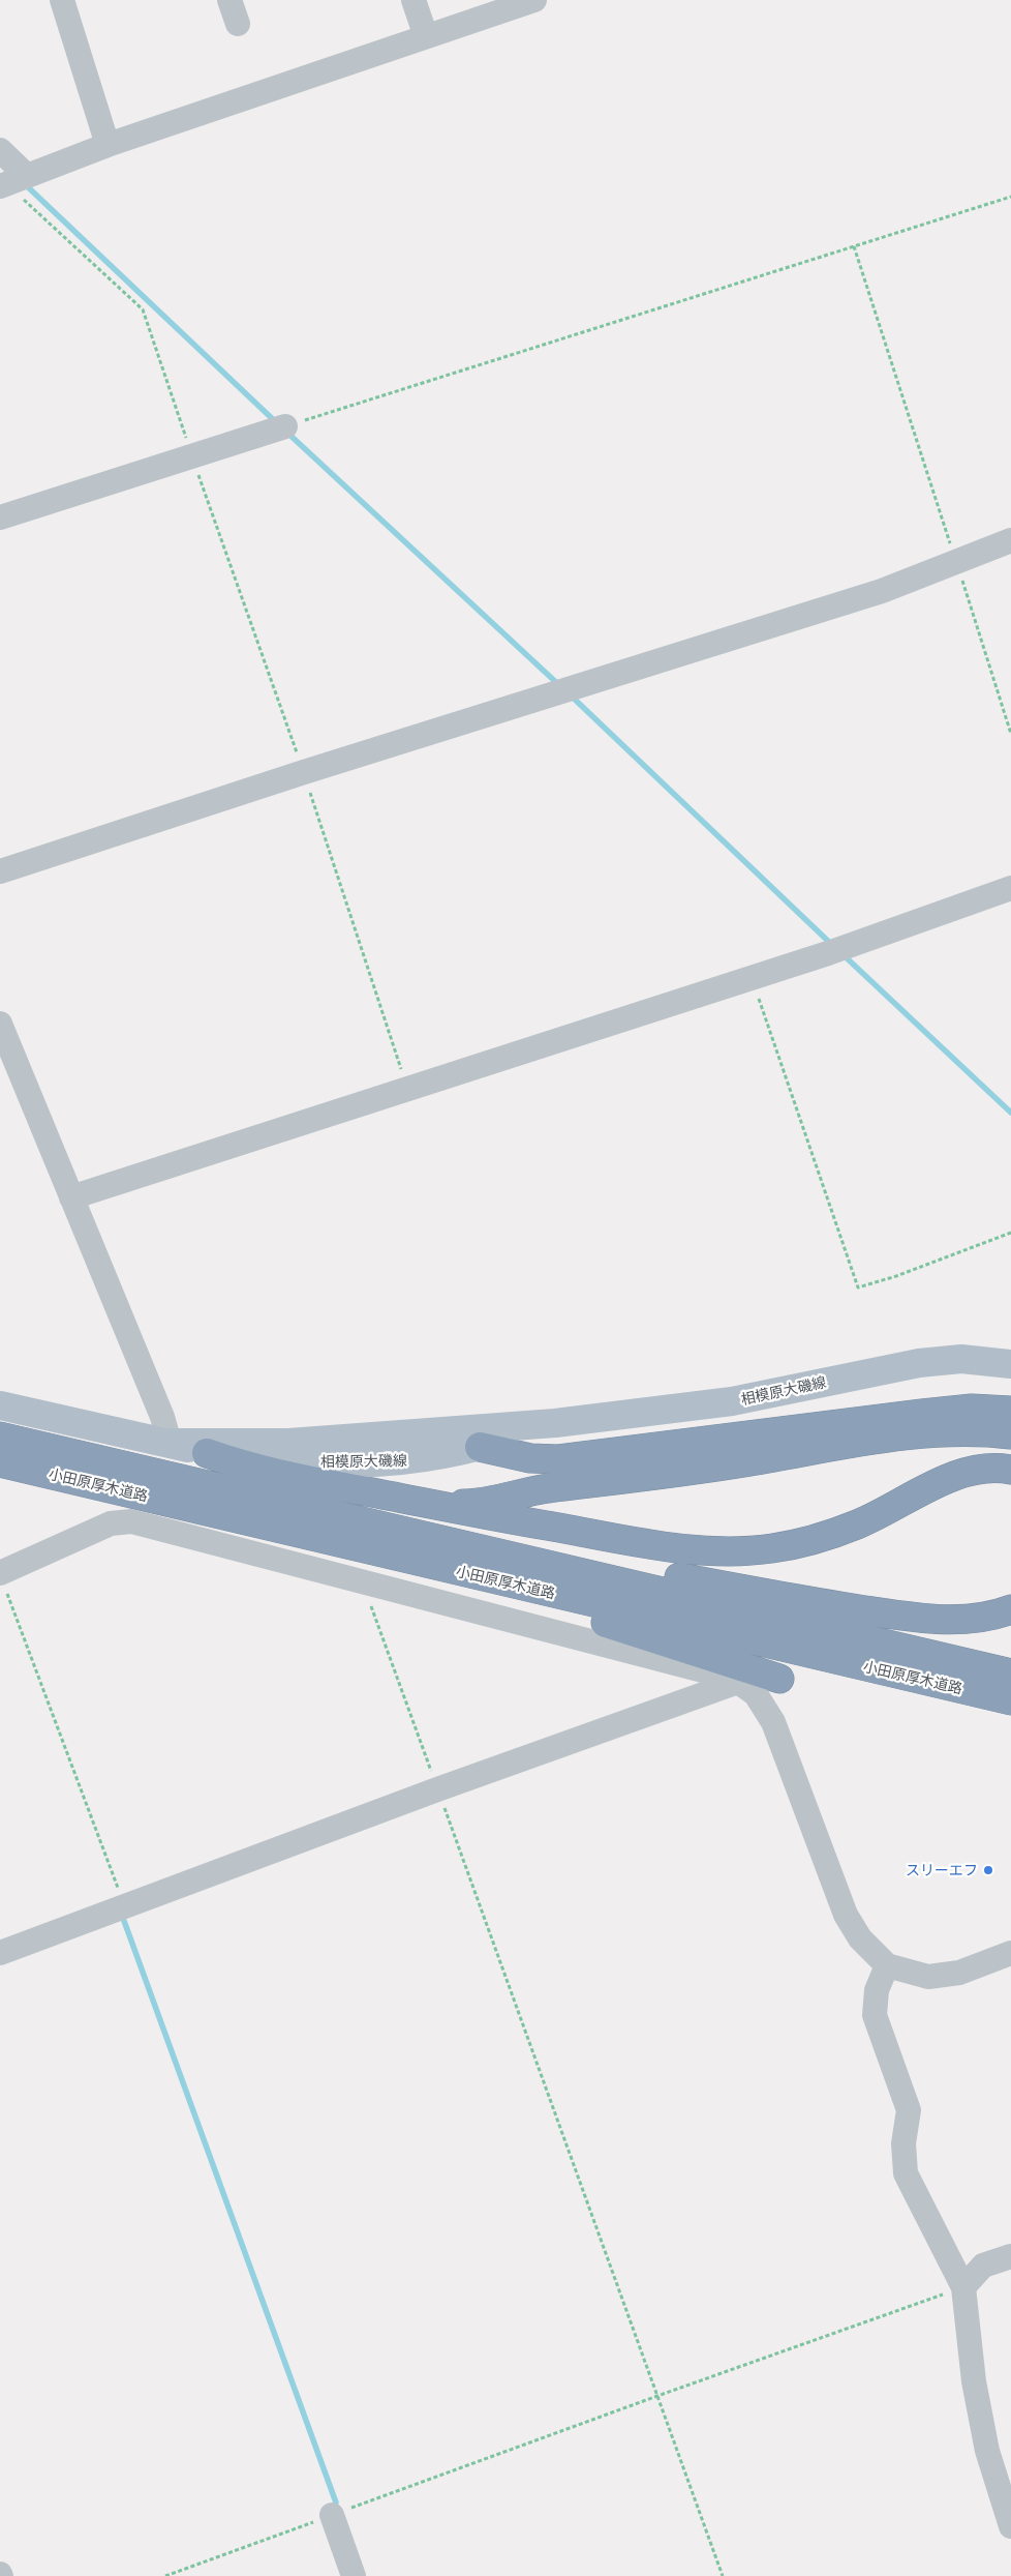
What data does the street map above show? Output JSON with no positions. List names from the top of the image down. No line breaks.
{"streets":{"highway":["小田原厚木道路"],"main road":["相模原大磯線"]},"places":["スリーエフ"]}
